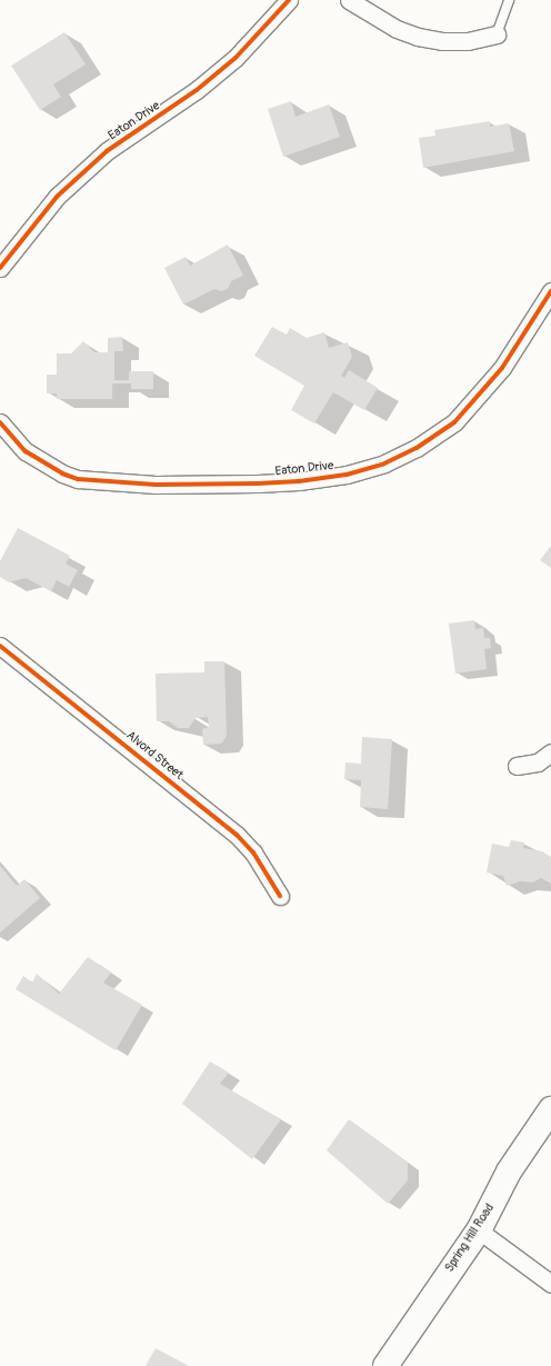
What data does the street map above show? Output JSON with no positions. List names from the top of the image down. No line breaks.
{"streets":{"main road":["Spring Hill Road"],"street":["Eaton Drive","Alvord Street"]}}
